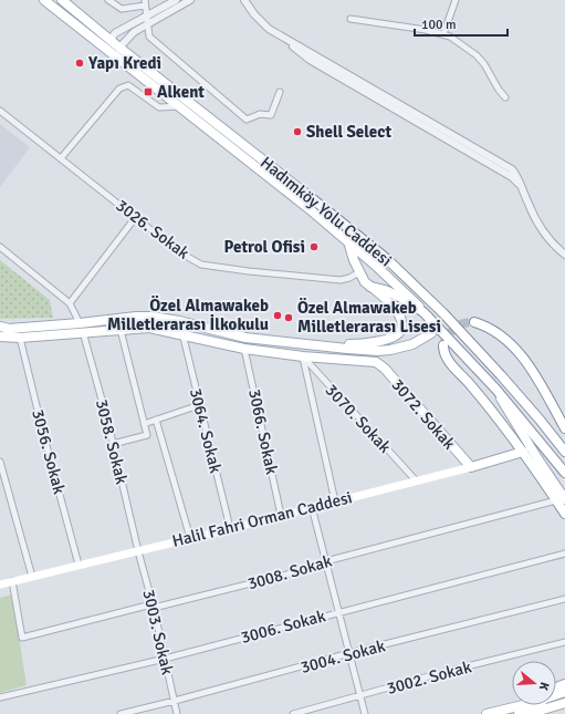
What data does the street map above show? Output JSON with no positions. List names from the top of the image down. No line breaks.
{"streets":{"main road":["Hadımköy Yolu Caddesi","3072. Sokak","Halil Fahri Orman Caddesi"],"street":["3026. Sokak","3070. Sokak","3064. Sokak","3066. Sokak","3058. Sokak","3056. Sokak","3008. Sokak","3006. Sokak","3003. Sokak","3004. Sokak","3002. Sokak"]},"crossings":[["3072. Sokak","3070. Sokak"],["3072. Sokak","Halil Fahri Orman Caddesi"],["3070. Sokak","Halil Fahri Orman Caddesi"],["3064. Sokak","Halil Fahri Orman Caddesi"],["3066. Sokak","Halil Fahri Orman Caddesi"],["3058. Sokak","Halil Fahri Orman Caddesi"],["3058. Sokak","3003. Sokak"],["3056. Sokak","Halil Fahri Orman Caddesi"],["Halil Fahri Orman Caddesi","3008. Sokak"],["Halil Fahri Orman Caddesi","3003. Sokak"],["3008. Sokak","3003. Sokak"],["3006. Sokak","3003. Sokak"],["3003. Sokak","3004. Sokak"]],"places":{"other":["Yapı Kredi","Shell Select","Petrol Ofisi","Özel Almawakeb Milletlerarası İlkokulu","Özel Almawakeb Milletlerarası Lisesi"],"transit":["Alkent"]},"scale_bar":"100 m","north":"right"}
